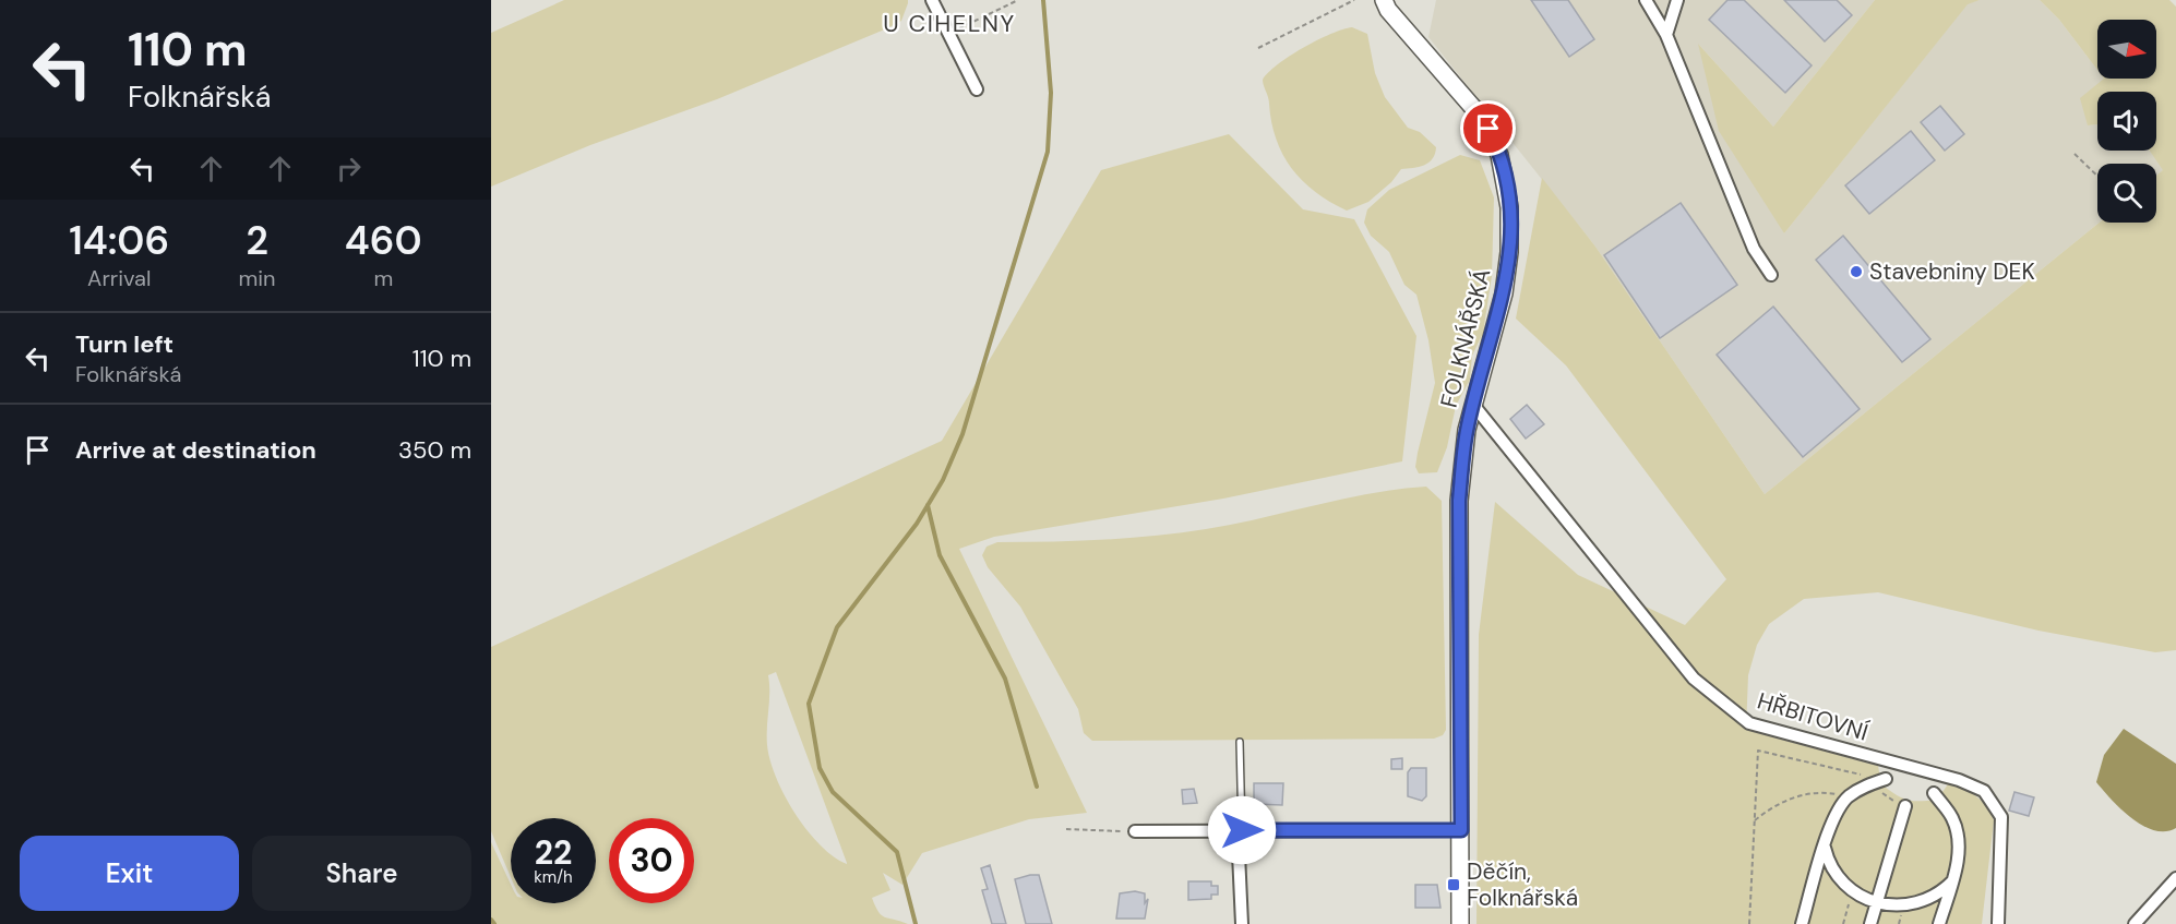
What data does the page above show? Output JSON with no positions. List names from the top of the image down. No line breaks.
{"streets":{"street":["FOLKNÁŘSKÁ","HŘBITOVNÍ"]},"crossings":[["FOLKNÁŘSKÁ","HŘBITOVNÍ"]],"districts":["U CIHELNY"],"places":{"other":["Stavebniny DEK"],"transit":["Děčín, Folknářská"]},"north":"right","page":{"turn":["110 m","Folknářská"],"eta":["14:06","Arrival","2","min","460","m"],"list":[{"name":"Turn left","note":"Folknářská","value":"110 m"},{"name":"Arrive at destination","value":"350 m"}],"speed":"22 km/h","limit":"30","buttons":["Exit","Share"]}}
